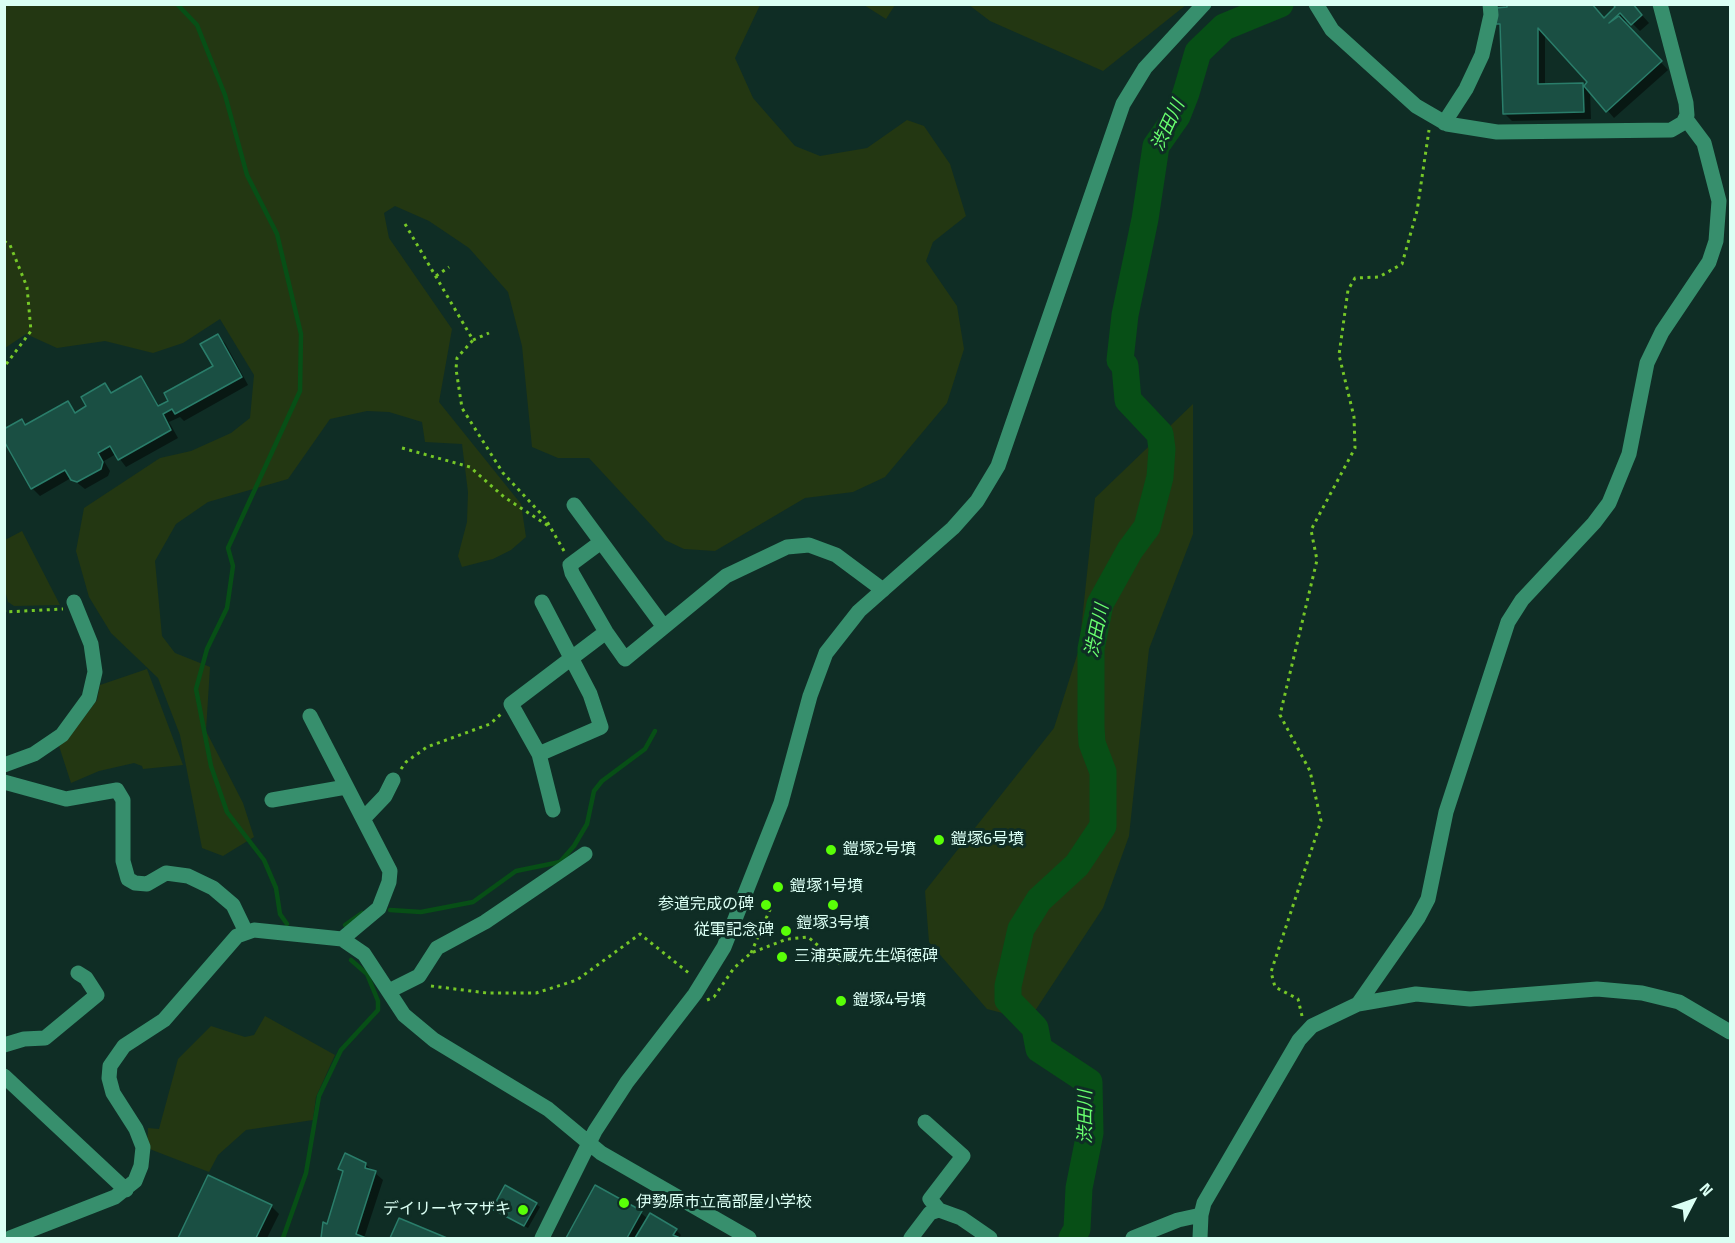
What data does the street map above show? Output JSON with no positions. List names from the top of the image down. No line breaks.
{"water":["渋田川"],"places":["鎧塚6号墳","鎧塚2号墳","鎧塚1号墳","参道完成の碑","鎧塚3号墳","従軍記念碑","三浦英蔵先生頌徳碑","鎧塚4号墳","伊勢原市立高部屋小学校","デイリーヤマザキ"],"north":"top right"}
